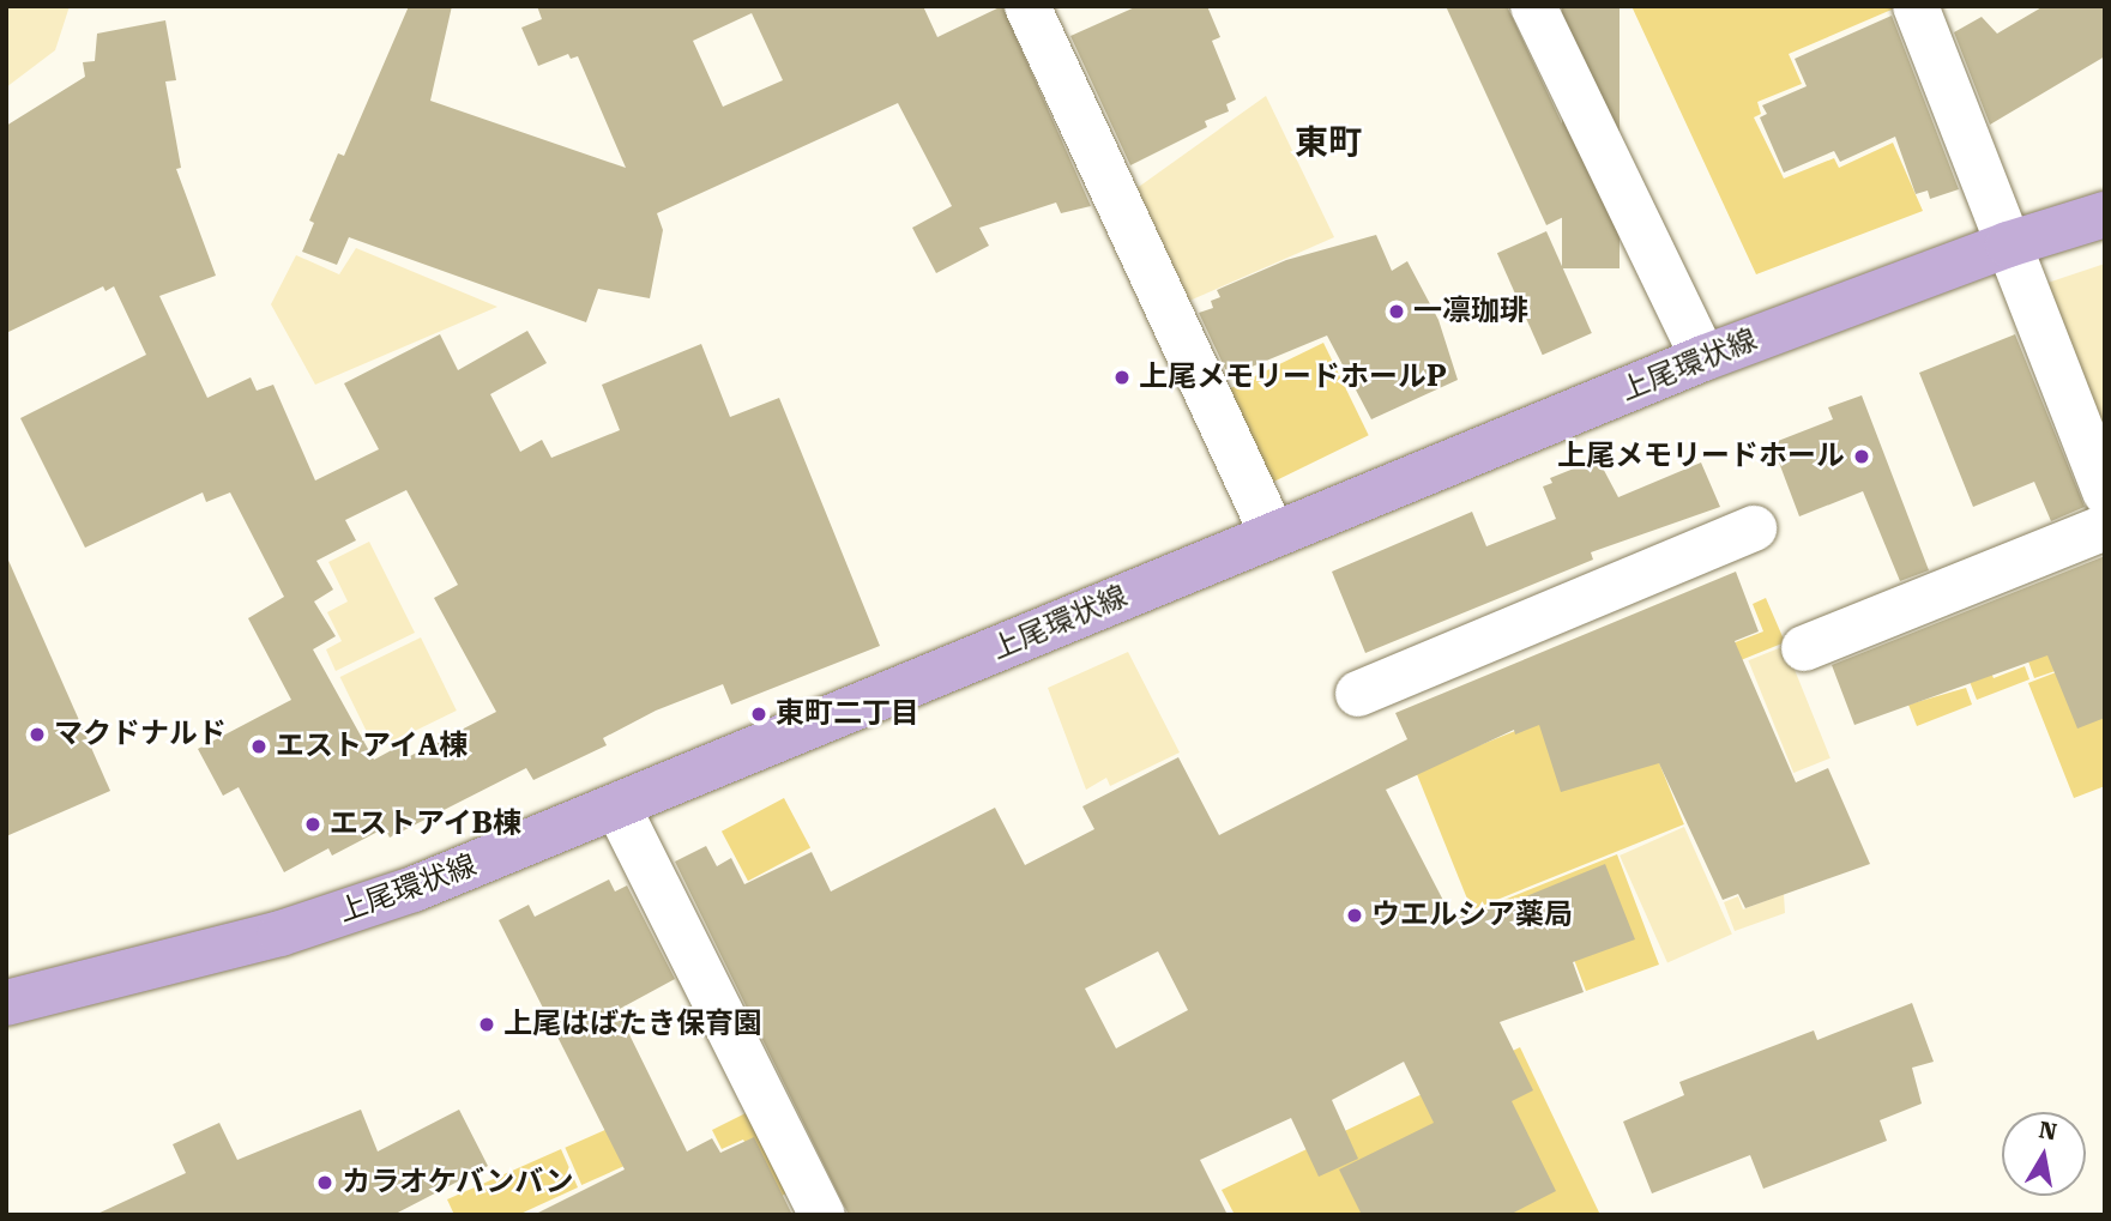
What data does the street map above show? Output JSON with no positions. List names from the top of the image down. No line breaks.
{"streets":{"main road":["上尾環状線"]},"districts":["東町"],"places":["一凛珈琲","上尾メモリードホールP","上尾メモリードホール","東町二丁目","マクドナルド","エストアイA棟","エストアイB棟","ウエルシア薬局","上尾はばたき保育園","カラオケバンバン"],"north":"top"}
